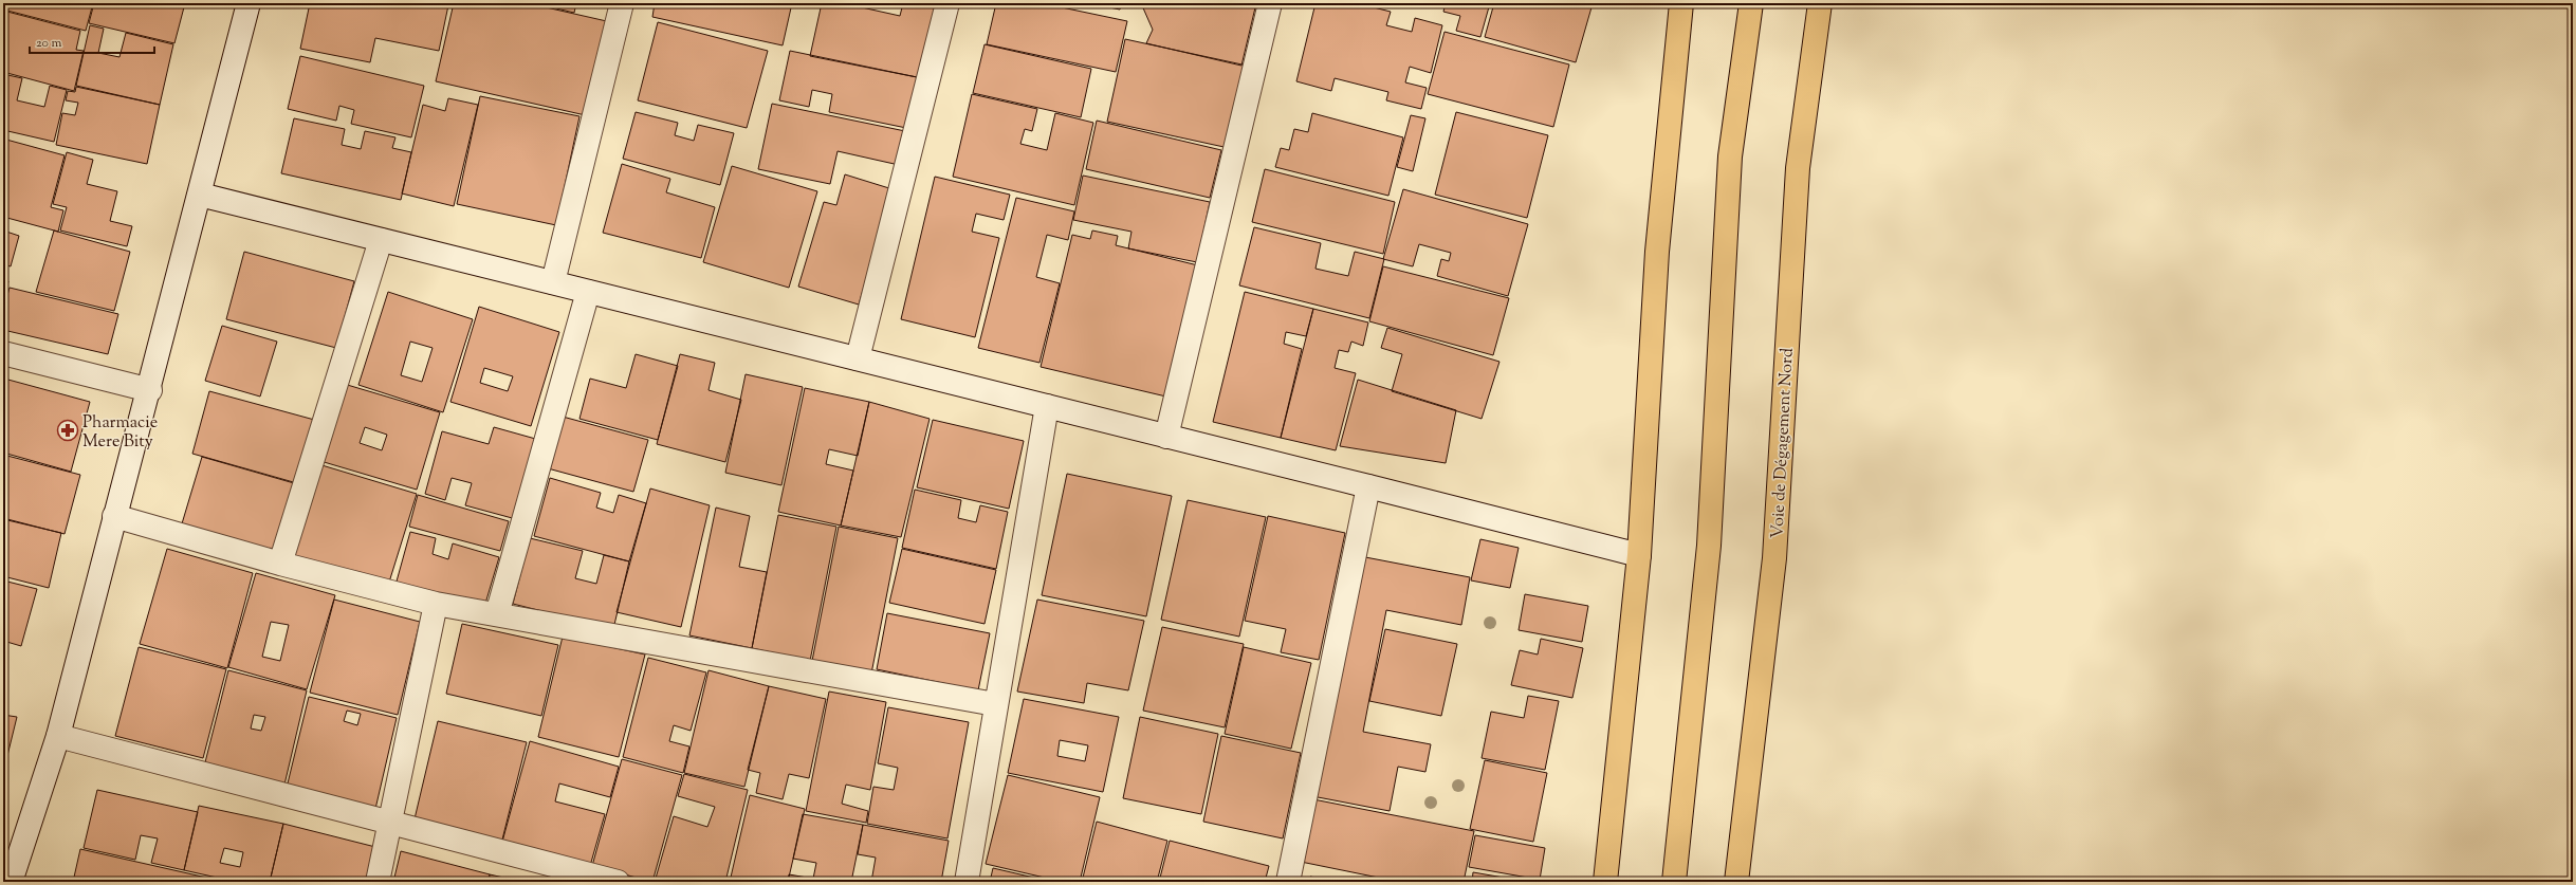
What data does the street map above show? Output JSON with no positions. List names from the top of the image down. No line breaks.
{"streets":{"main road":["Voie de Dégagement Nord"]},"places":{"pharmacy":["Pharmacie Mere Bity"]},"scale_bar":"20 m"}
